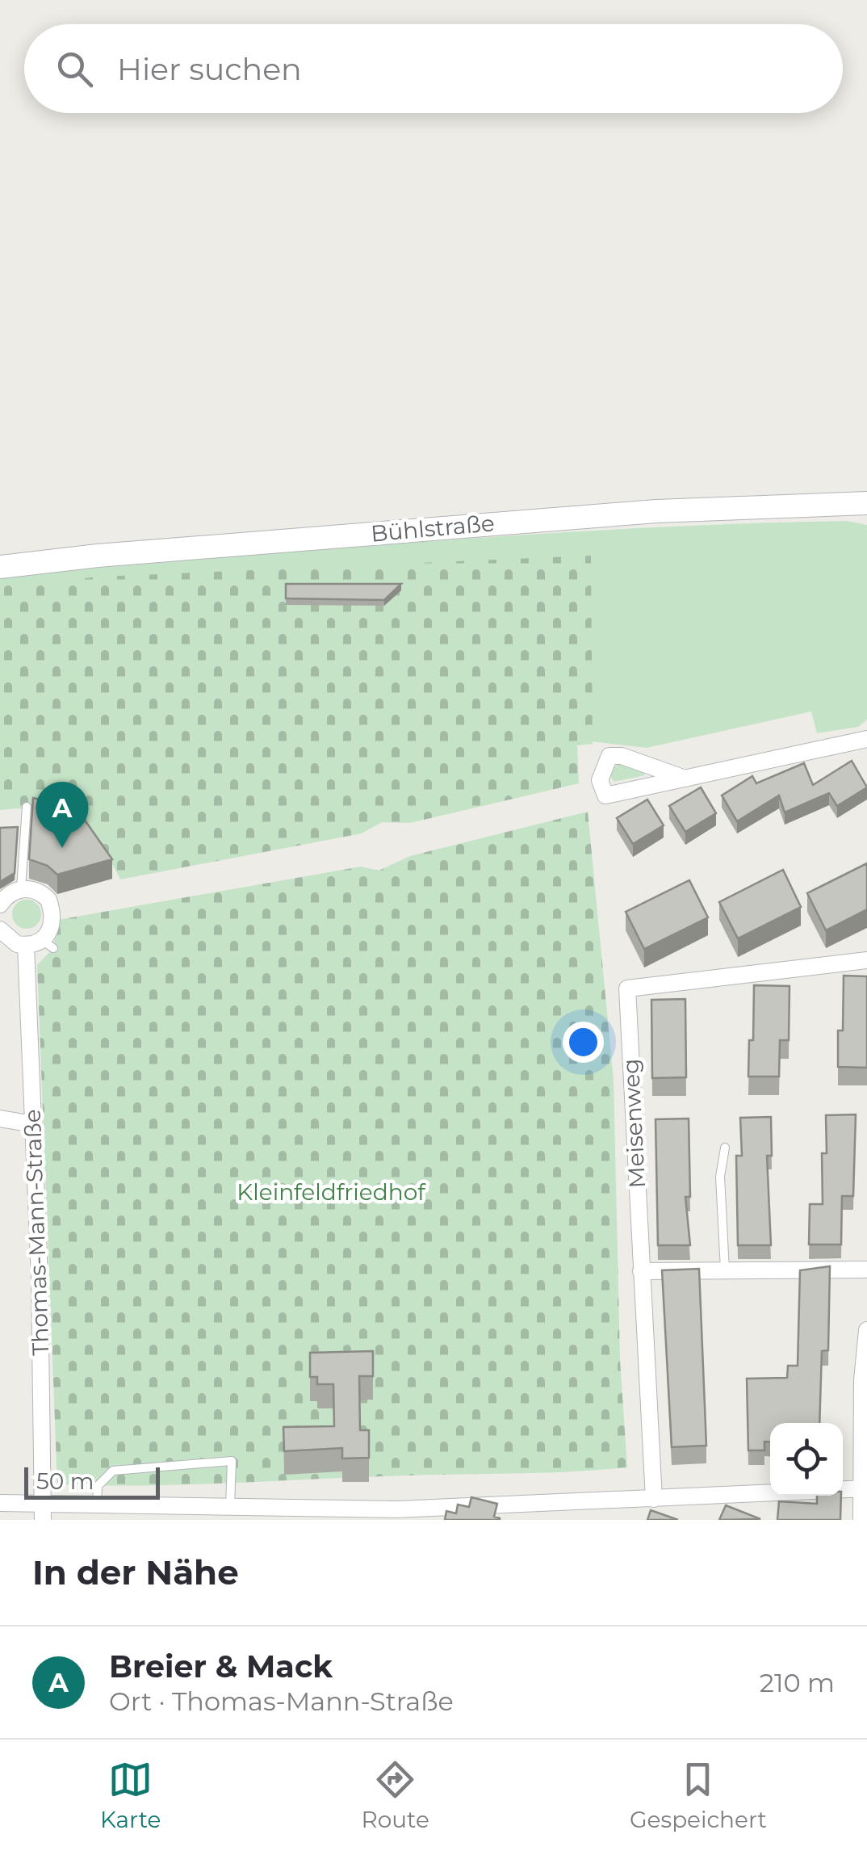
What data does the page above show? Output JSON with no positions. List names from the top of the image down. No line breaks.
{"streets":{"main road":["Bühlstraße"],"street":["Meisenweg","Thomas-Mann-Straße"]},"parks":["Kleinfeldfriedhof"],"scale_bar":"50 m","page":{"search":"Hier suchen","pins":"A","scale":"50 m","heading":"In der Nähe","list":[{"mark":"A","name":"Breier & Mack","note":"Ort · Thomas-Mann-Straße","value":"210 m"}],"nav":["Karte","Route","Gespeichert"]}}
